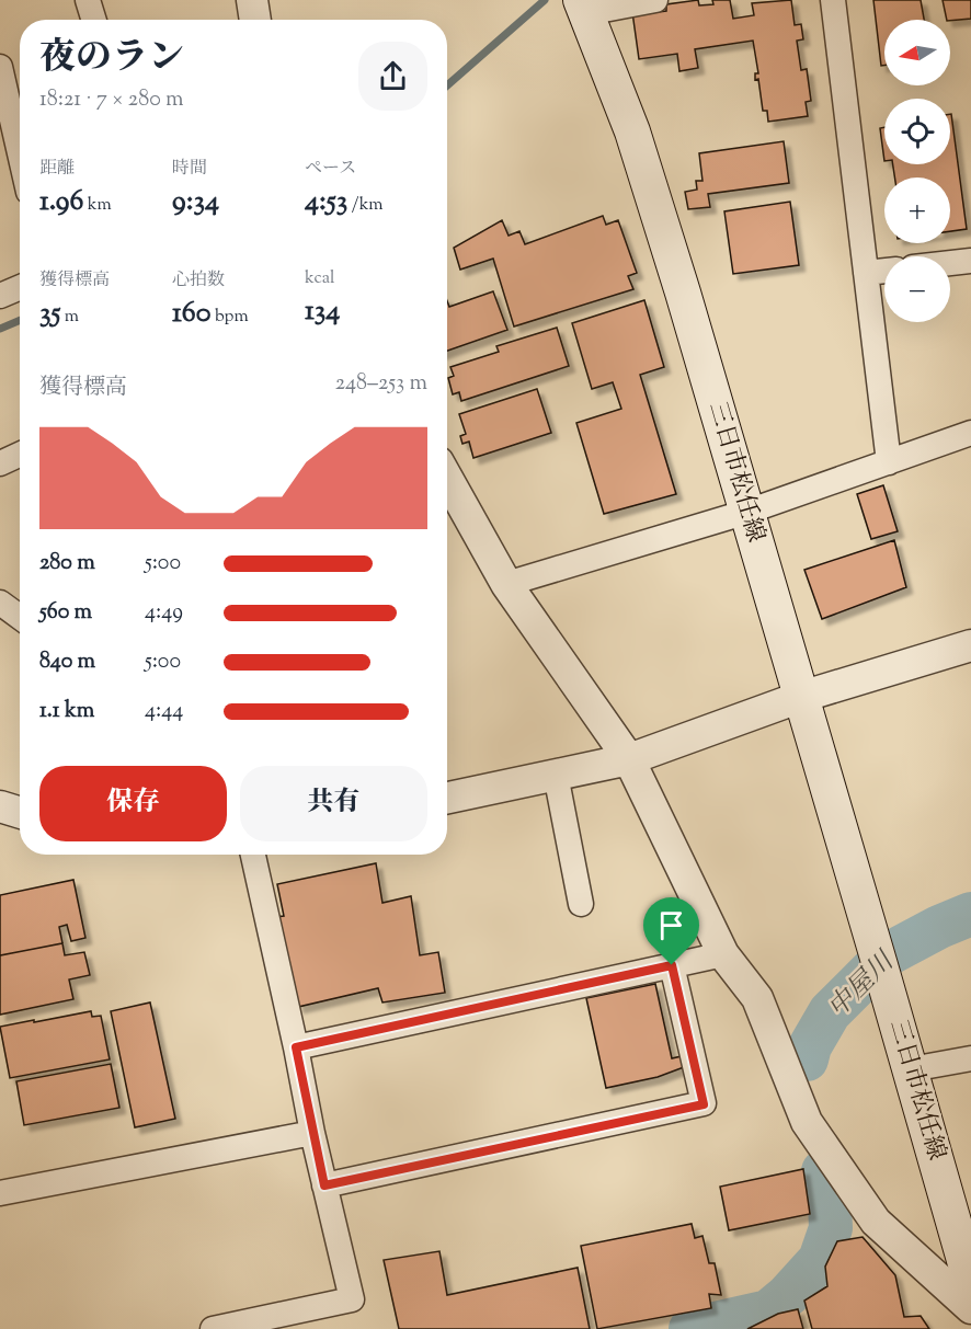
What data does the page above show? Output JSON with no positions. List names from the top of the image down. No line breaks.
{"streets":{"main road":["三日市松任線"]},"water":["中屋川"],"north":"left","page":{"map_buttons":["+","−"],"heading":["夜のラン","18:21 · 7 × 280 m"],"stats":[["距離","1.96 km"],["時間","9:34"],["ペース","4:53 /km"],["獲得標高","35 m"],["心拍数","160 bpm"],["kcal","134"]],"chart":["獲得標高","248–253 m"],"list":[{"name":"280 m","note":"5:00"},{"name":"560 m","note":"4:49"},{"name":"840 m","note":"5:00"},{"name":"1.1 km","note":"4:44"}],"buttons":["保存","共有"]}}
